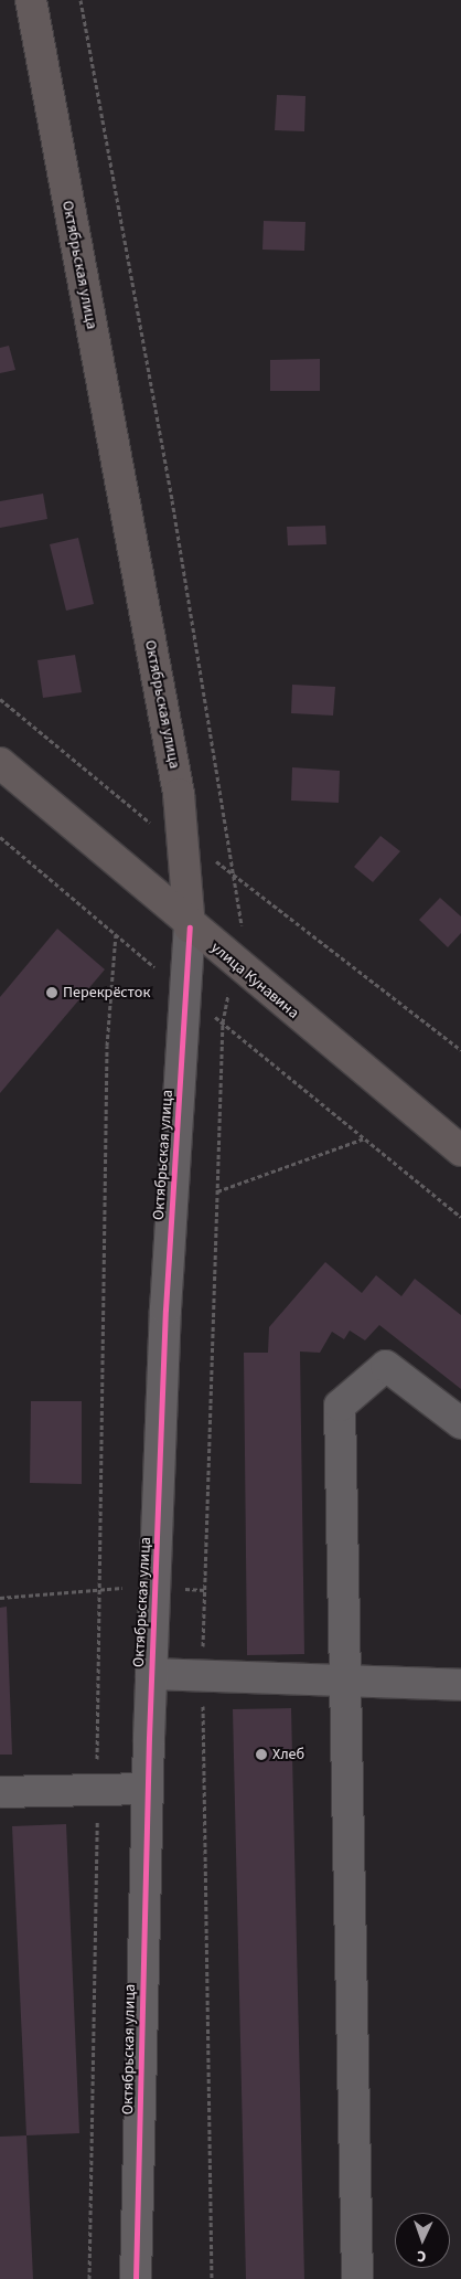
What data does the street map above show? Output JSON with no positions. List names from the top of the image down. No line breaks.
{"streets":{"main road":["Октябрьская улица","улица Кунавина"]},"crossings":[["Октябрьская улица","улица Кунавина"]],"places":["Перекрёсток","Хлеб"],"north":"bottom"}
